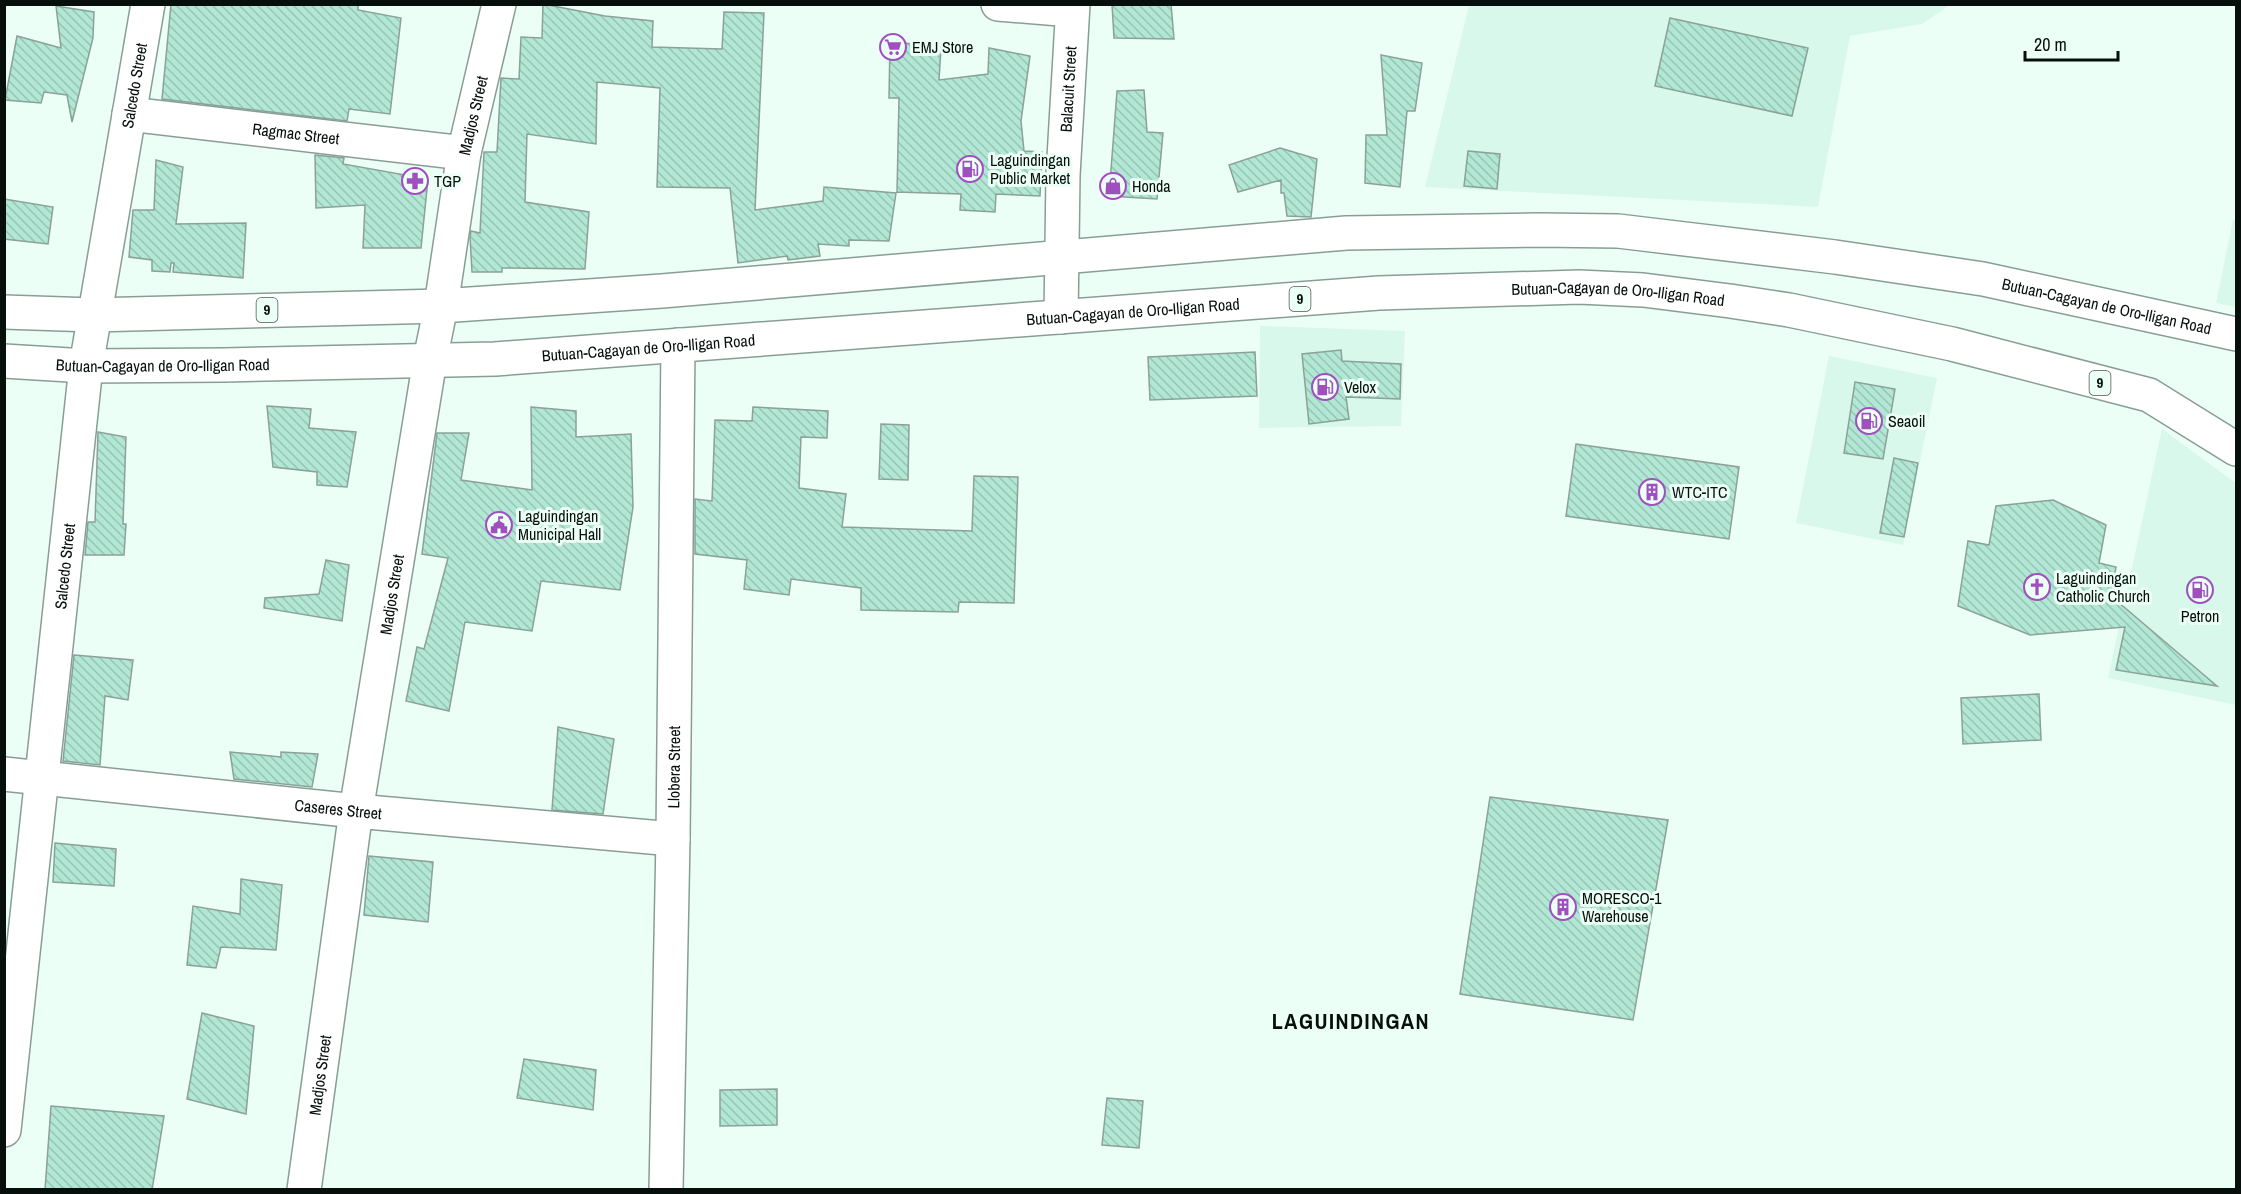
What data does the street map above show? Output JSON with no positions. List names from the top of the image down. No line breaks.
{"streets":{"main road":["Salcedo Street","Balacuit Street","Madjos Street","Ragmac Street","Butuan-Cagayan de Oro-Iligan Road","9","Llobera Street","Caseres Street"]},"crossings":[["Salcedo Street","Ragmac Street"],["Salcedo Street","Butuan-Cagayan de Oro-Iligan Road"],["Salcedo Street","Caseres Street"],["Balacuit Street","Butuan-Cagayan de Oro-Iligan Road"],["Madjos Street","Ragmac Street"],["Madjos Street","Butuan-Cagayan de Oro-Iligan Road"],["Madjos Street","Caseres Street"],["Butuan-Cagayan de Oro-Iligan Road","Llobera Street"],["Llobera Street","Caseres Street"]],"districts":["LAGUINDINGAN"],"places":{"supermarket":["EMJ Store"],"fuel station":["Laguindingan Public Market","Velox","Seaoil","Petron"],"pharmacy":["TGP"],"shop":["Honda"],"building":["WTC-ITC","MORESCO-1 Warehouse"],"public building":["Laguindingan Municipal Hall"],"church":["Laguindingan Catholic Church"]},"scale_bar":"20 m"}
